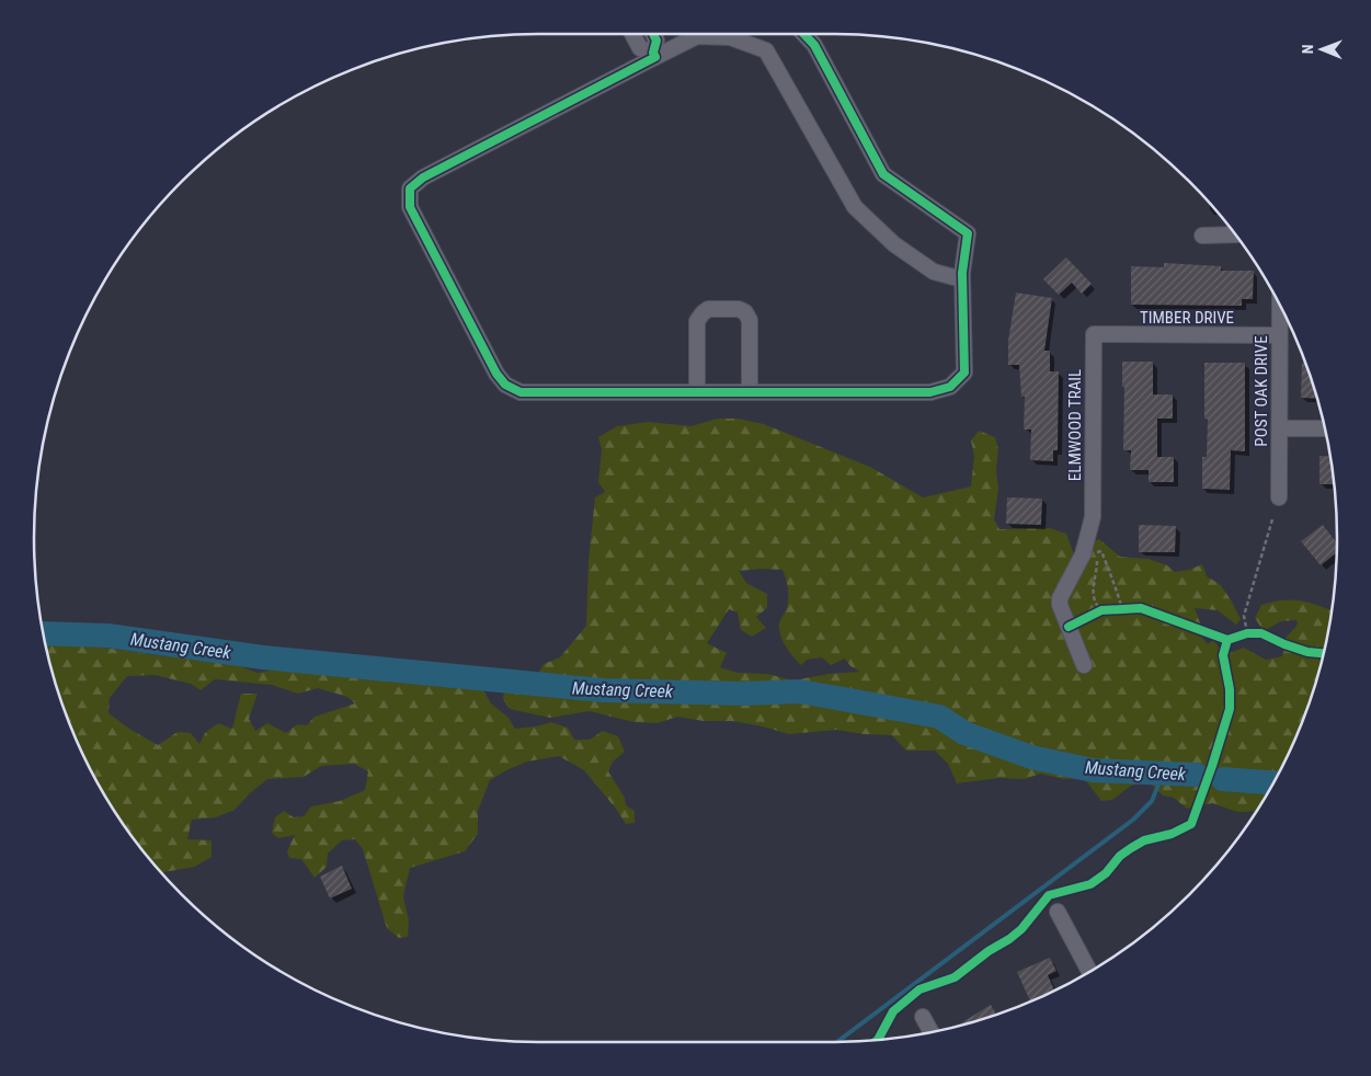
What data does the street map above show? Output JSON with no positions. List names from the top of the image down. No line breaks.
{"streets":{"street":["TIMBER DRIVE","POST OAK DRIVE","ELMWOOD TRAIL"]},"crossings":[["TIMBER DRIVE","POST OAK DRIVE"],["TIMBER DRIVE","ELMWOOD TRAIL"]],"water":["Mustang Creek"],"north":"left"}
